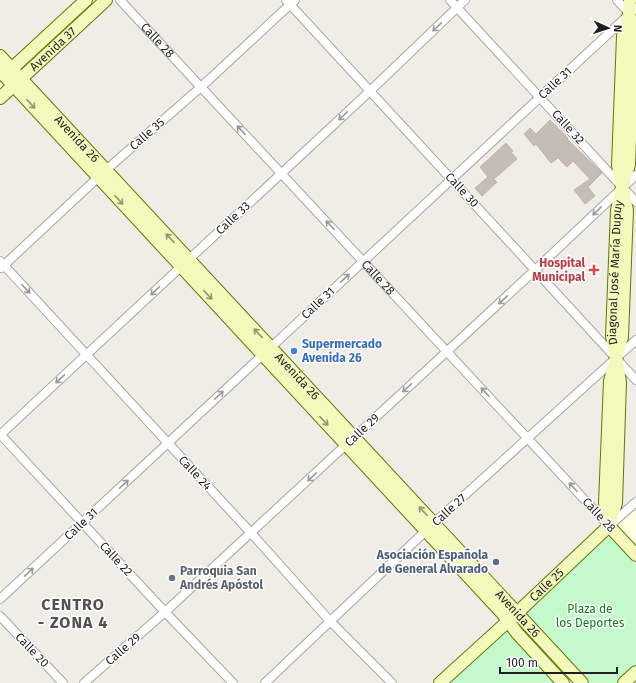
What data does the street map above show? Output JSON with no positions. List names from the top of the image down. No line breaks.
{"streets":{"main road":["Calle 28","Avenida 37","Avenida 26","Diagonal José María Dupuy","Calle 25"],"street":["Calle 31","Calle 32","Calle 35","Calle 30","Calle 33","Calle 29","Calle 24","Calle 27","Calle 22","Calle 20"]},"crossings":[["Calle 28","Calle 31"],["Calle 28","Calle 35"],["Calle 28","Calle 33"],["Calle 28","Diagonal José María Dupuy"],["Calle 28","Calle 29"],["Calle 28","Calle 27"],["Calle 28","Calle 25"],["Avenida 37","Avenida 26"],["Calle 31","Calle 32"],["Calle 31","Avenida 26"],["Calle 31","Calle 30"],["Calle 31","Diagonal José María Dupuy"],["Calle 31","Calle 24"],["Calle 31","Calle 22"],["Calle 32","Calle 33"],["Calle 32","Diagonal José María Dupuy"],["Calle 32","Calle 29"],["Calle 35","Avenida 26"],["Calle 35","Calle 30"],["Calle 35","Calle 24"],["Avenida 26","Calle 33"],["Avenida 26","Calle 29"],["Avenida 26","Calle 27"],["Avenida 26","Calle 25"],["Calle 30","Calle 33"],["Calle 30","Diagonal José María Dupuy"],["Calle 30","Calle 29"],["Calle 30","Calle 27"],["Calle 33","Calle 24"],["Calle 33","Calle 22"],["Diagonal José María Dupuy","Calle 29"],["Diagonal José María Dupuy","Calle 27"],["Diagonal José María Dupuy","Calle 25"],["Calle 29","Calle 24"],["Calle 29","Calle 22"],["Calle 24","Calle 27"]],"one_way":["Calle 28","Calle 31","Calle 33","Calle 29"],"districts":["CENTRO - ZONA 4"],"parks":["Plaza de los Deportes"],"places":{"health":["Hospital Municipal"],"other":["Supermercado Avenida 26","Asociación Española de General Alvarado","Parroquia San Andrés Apóstol"]},"scale_bar":"100 m","north":"right"}
